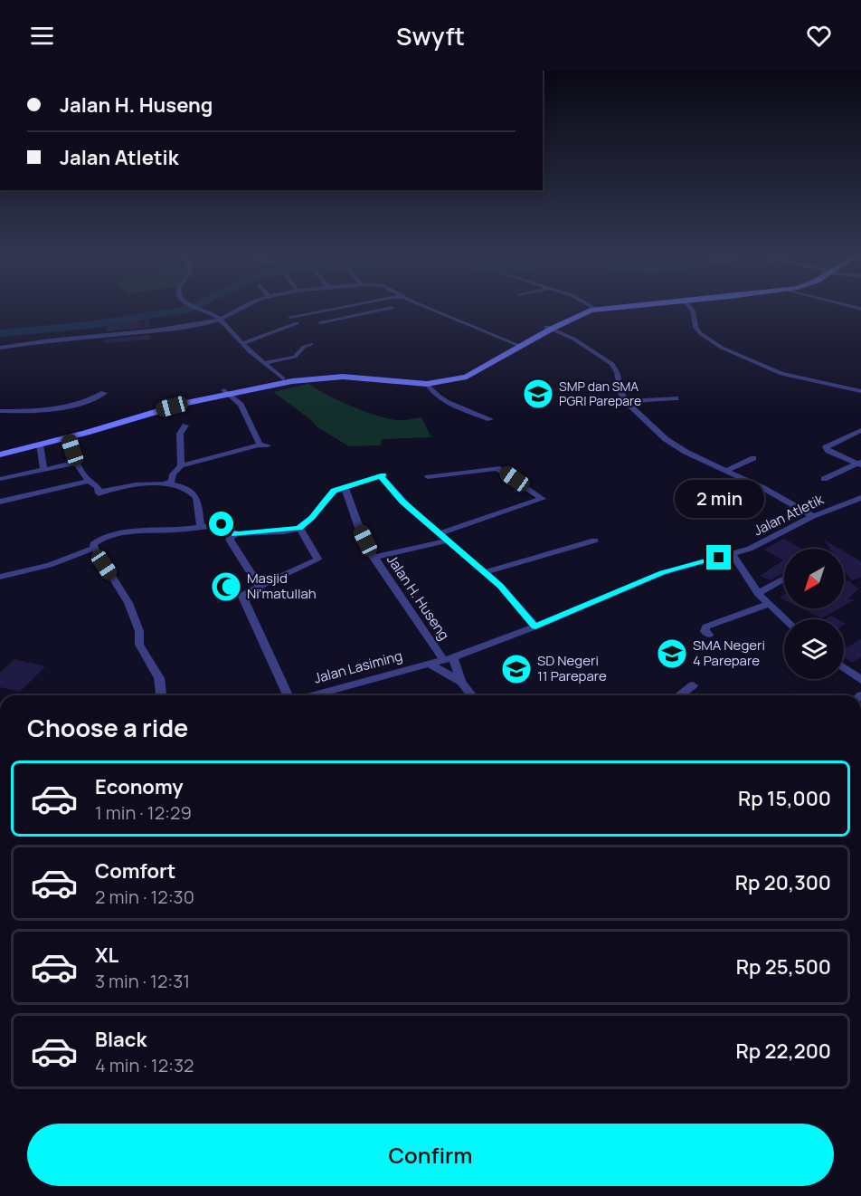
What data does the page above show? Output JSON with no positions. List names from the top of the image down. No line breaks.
{"streets":{"street":["Jalan Atletik","Jalan H. Huseng","Jalan Lasiming"]},"crossings":[["Jalan Atletik","Jalan H. Huseng"],["Jalan Atletik","Jalan Lasiming"],["Jalan H. Huseng","Jalan Lasiming"]],"places":{"school or university":["SMP dan SMA PGRI Parepare","SMA Negeri 4 Parepare","SD Negeri 11 Parepare"],"mosque":["Masjid Ni'matullah"]},"north":"bottom left","page":{"header":"Swyft","banner":["Jalan H. Huseng","Jalan Atletik"],"bubble":"2 min","heading":"Choose a ride","list":[{"name":"Economy","note":"1 min · 12:29","value":"Rp 15,000"},{"name":"Comfort","note":"2 min · 12:30","value":"Rp 20,300"},{"name":"XL","note":"3 min · 12:31","value":"Rp 25,500"},{"name":"Black","note":"4 min · 12:32","value":"Rp 22,200"}],"buttons":"Confirm"}}
